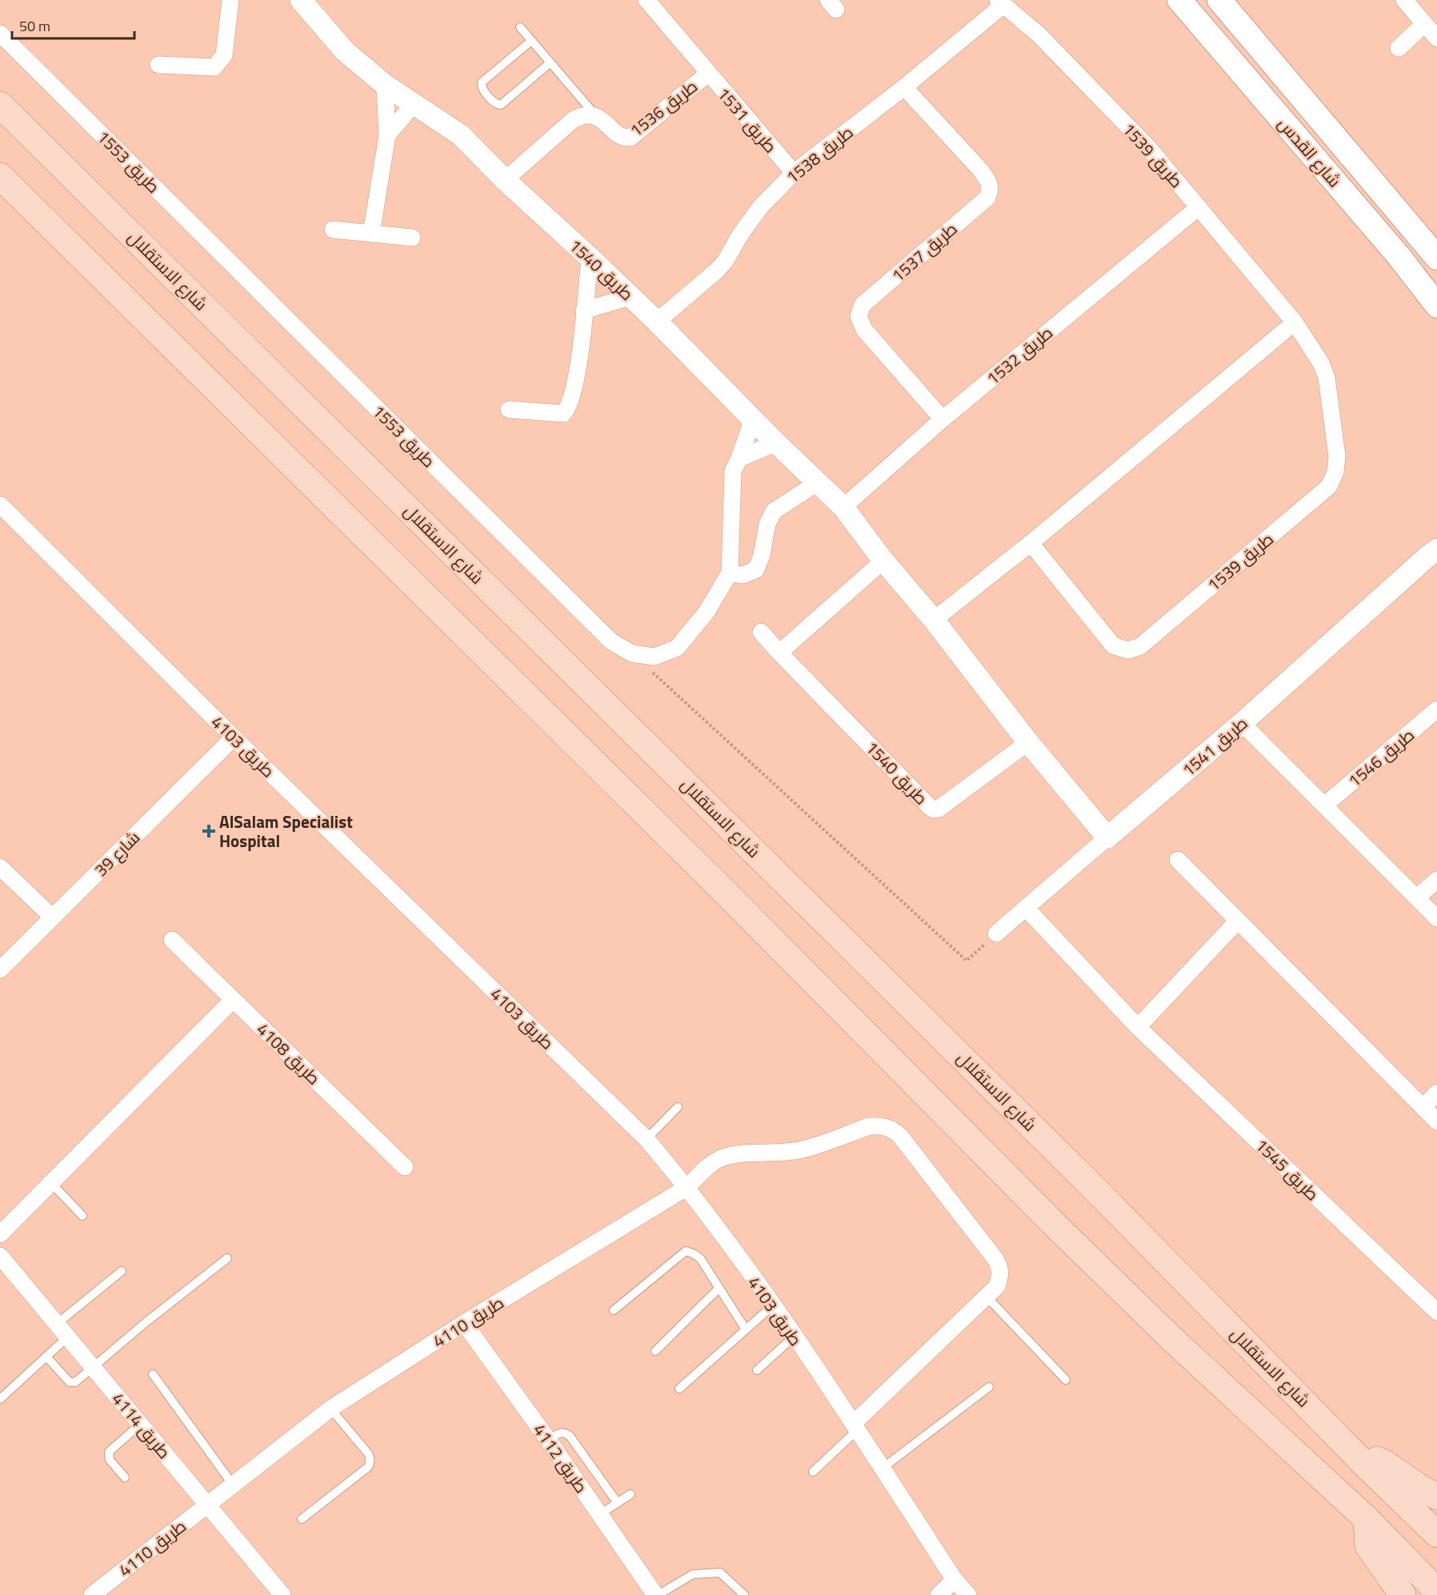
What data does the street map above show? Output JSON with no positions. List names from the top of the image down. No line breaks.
{"streets":{"main road":["شارع القدس","شارع الاستقلال"],"street":["طريق 1536","طريق 1531","طريق 1538","طريق 1539","طريق 1553","طريق 1537","طريق 1540","طريق 1532","طريق 4103","طريق 1541","طريق 1546","شارع 39","طريق 4108","طريق 1545","طريق 4110","طريق 4114","طريق 4112"]},"crossings":[["طريق 1536","طريق 1531"],["طريق 1531","طريق 1538"],["طريق 1538","طريق 1539"],["طريق 1538","طريق 1537"],["طريق 1538","طريق 1540"],["طريق 1539","طريق 1532"],["طريق 1553","طريق 1540"],["طريق 1537","طريق 1532"],["طريق 1540","طريق 1532"],["طريق 1540","طريق 1541"],["طريق 4103","شارع 39"],["طريق 4103","طريق 4110"],["طريق 1541","طريق 1545"],["طريق 4110","طريق 4114"],["طريق 4110","طريق 4112"]],"places":{"health":["AlSalam Specialist Hospital"]},"scale_bar":"50 m"}
